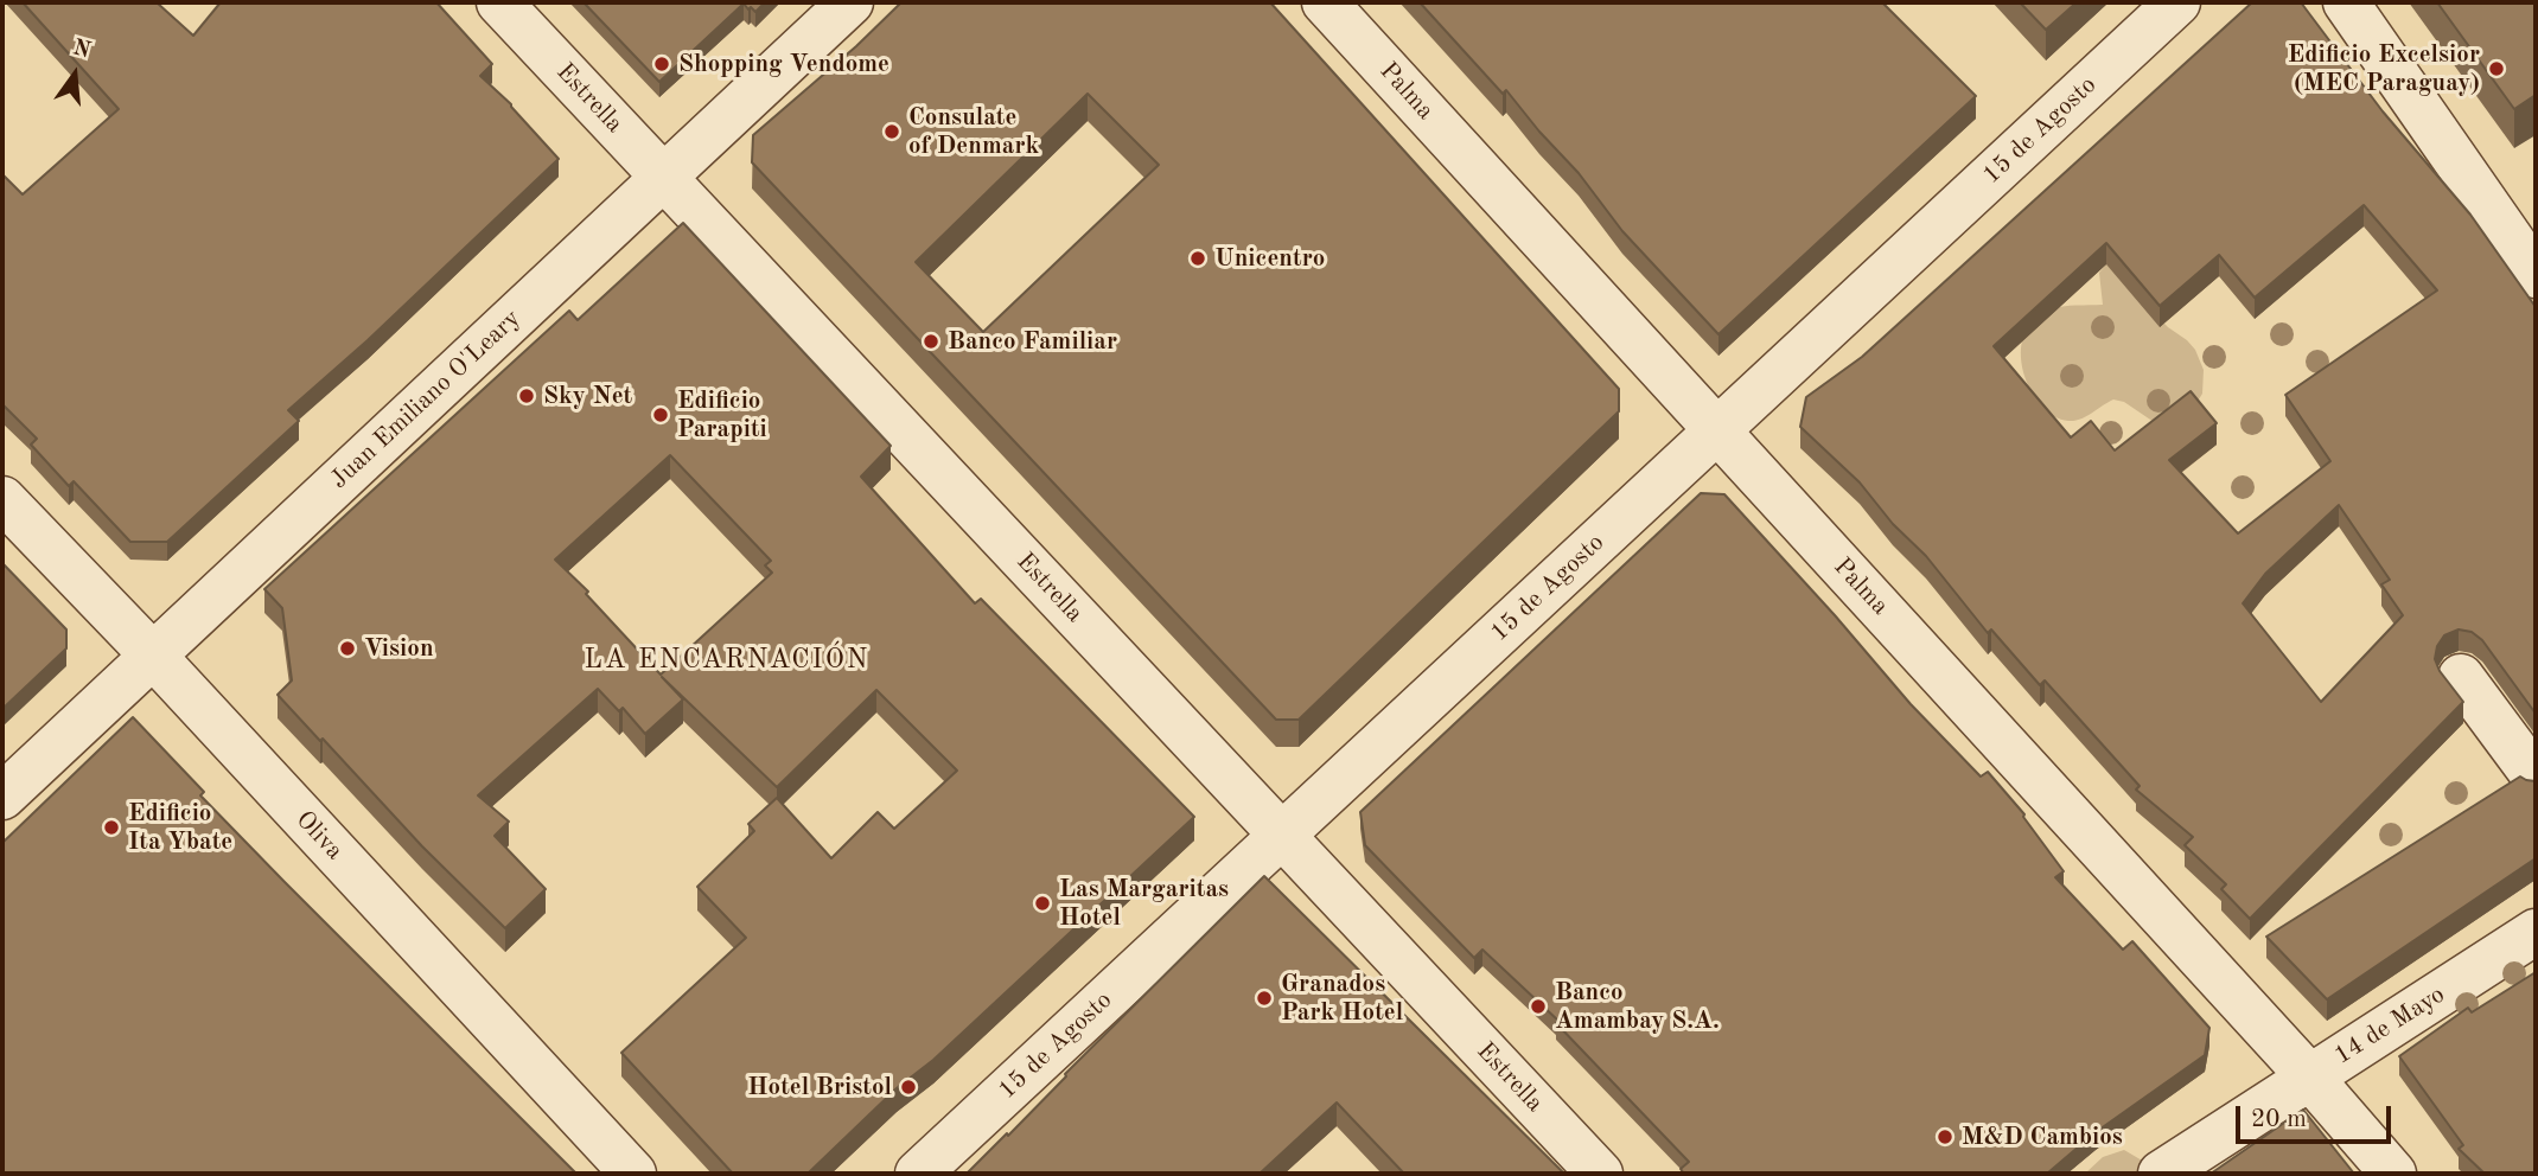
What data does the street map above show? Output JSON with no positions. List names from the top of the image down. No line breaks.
{"streets":{"street":["Palma","Estrella","15 de Agosto","Juan Emiliano O'Leary","Oliva","14 de Mayo"]},"crossings":[["Palma","15 de Agosto"],["Palma","14 de Mayo"],["Estrella","15 de Agosto"],["Estrella","Juan Emiliano O'Leary"],["Juan Emiliano O'Leary","Oliva"]],"districts":["LA ENCARNACIÓN"],"places":["Shopping Vendome","Edificio Excelsior (MEC Paraguay)","Consulate of Denmark","Unicentro","Banco Familiar","Sky Net","Edificio Parapiti","Vision","Edificio Ita Ybate","Las Margaritas Hotel","Granados Park Hotel","Banco Amambay S.A.","Hotel Bristol","M&D Cambios"],"scale_bar":"20 m","north":"top"}
